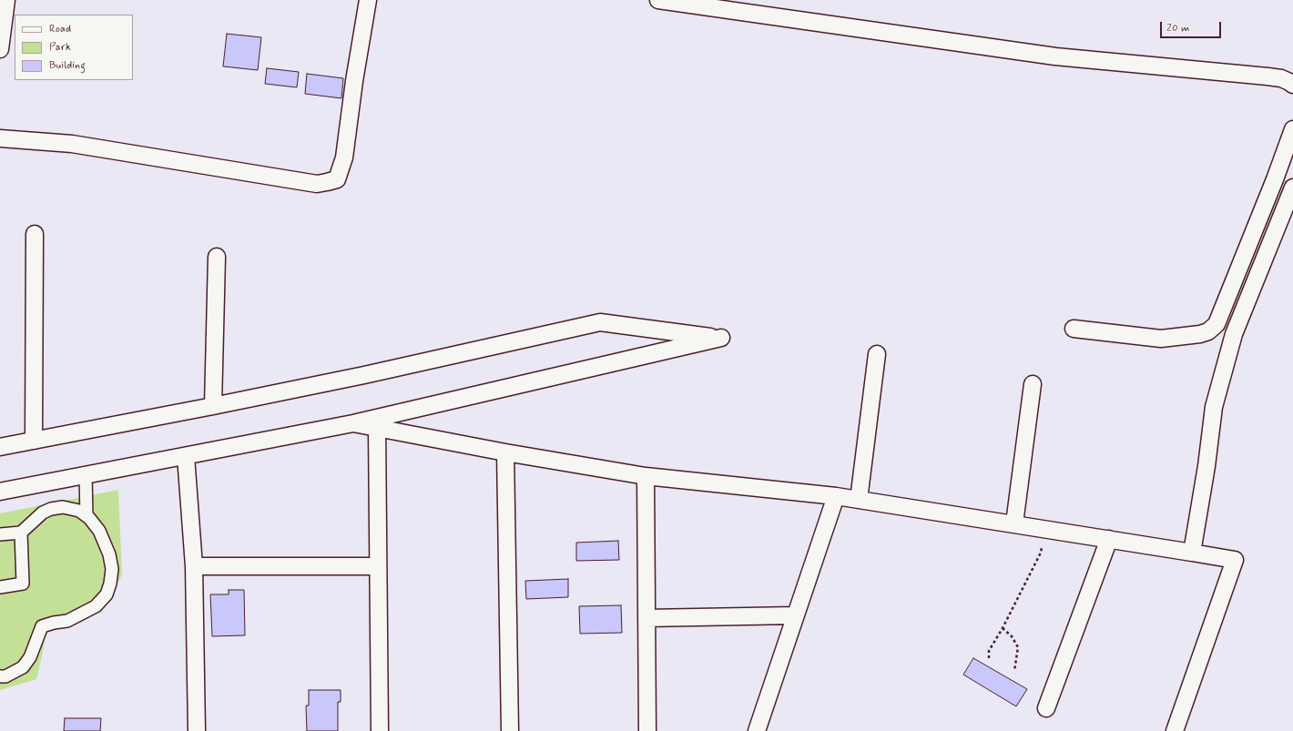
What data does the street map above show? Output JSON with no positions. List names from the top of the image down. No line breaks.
{"legend":["Road","Park","Building"],"scale_bar":"20 m"}
